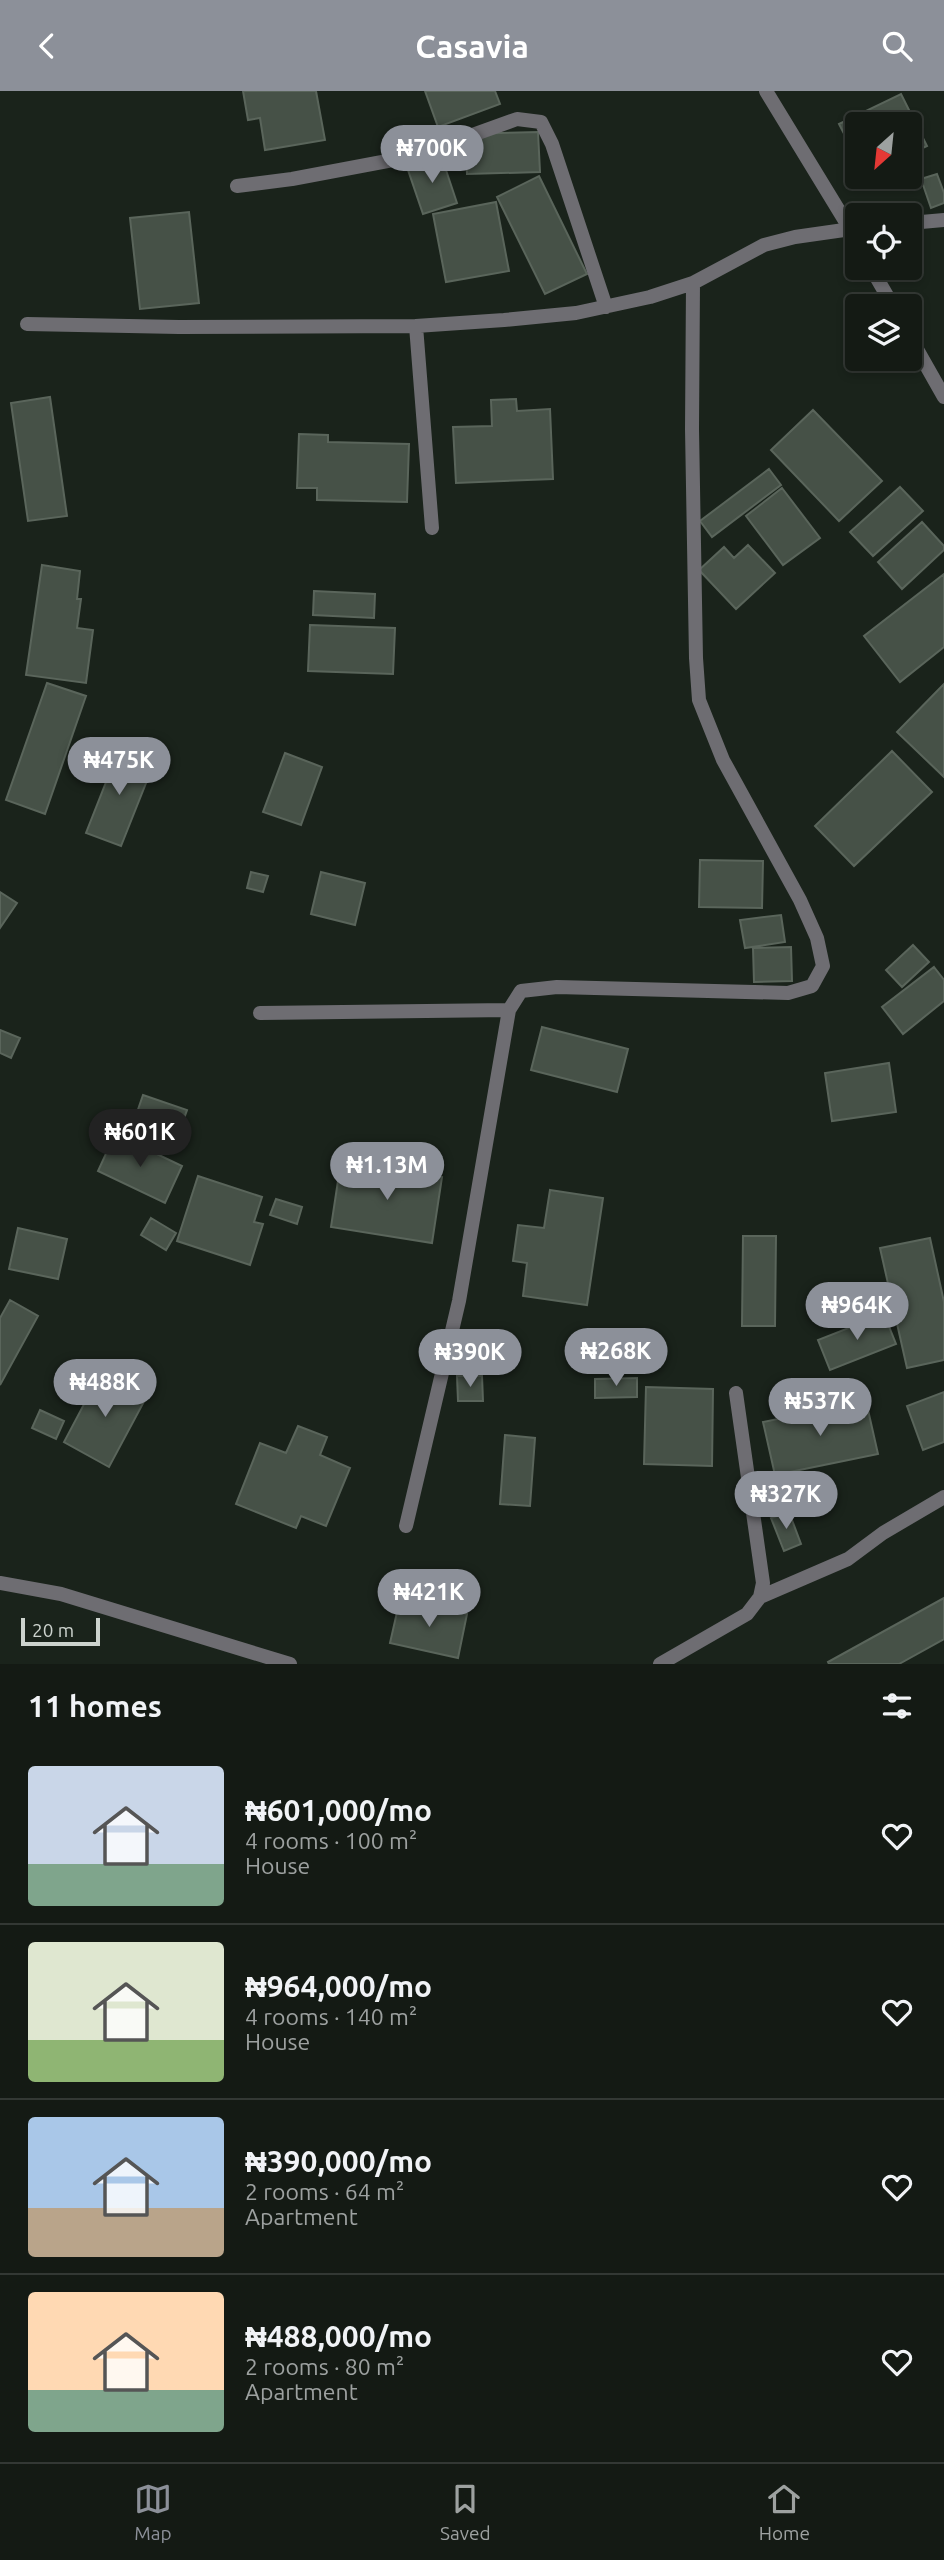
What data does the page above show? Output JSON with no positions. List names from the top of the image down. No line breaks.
{"scale_bar":"20 m","north":"bottom left","page":{"header":"Casavia","price":["₦700K","₦475K","₦601K","₦1.13M","₦964K","₦268K","₦390K","₦488K","₦537K","₦327K","₦421K"],"scale":"20 m","heading":"11 homes","list":[{"name":"₦601,000/mo","note":"4 rooms · 100 m² · House"},{"name":"₦964,000/mo","note":"4 rooms · 140 m² · House"},{"name":"₦390,000/mo","note":"2 rooms · 64 m² · Apartment"},{"name":"₦488,000/mo","note":"2 rooms · 80 m² · Apartment"}],"tabs":["Map","Saved","Home"]}}
